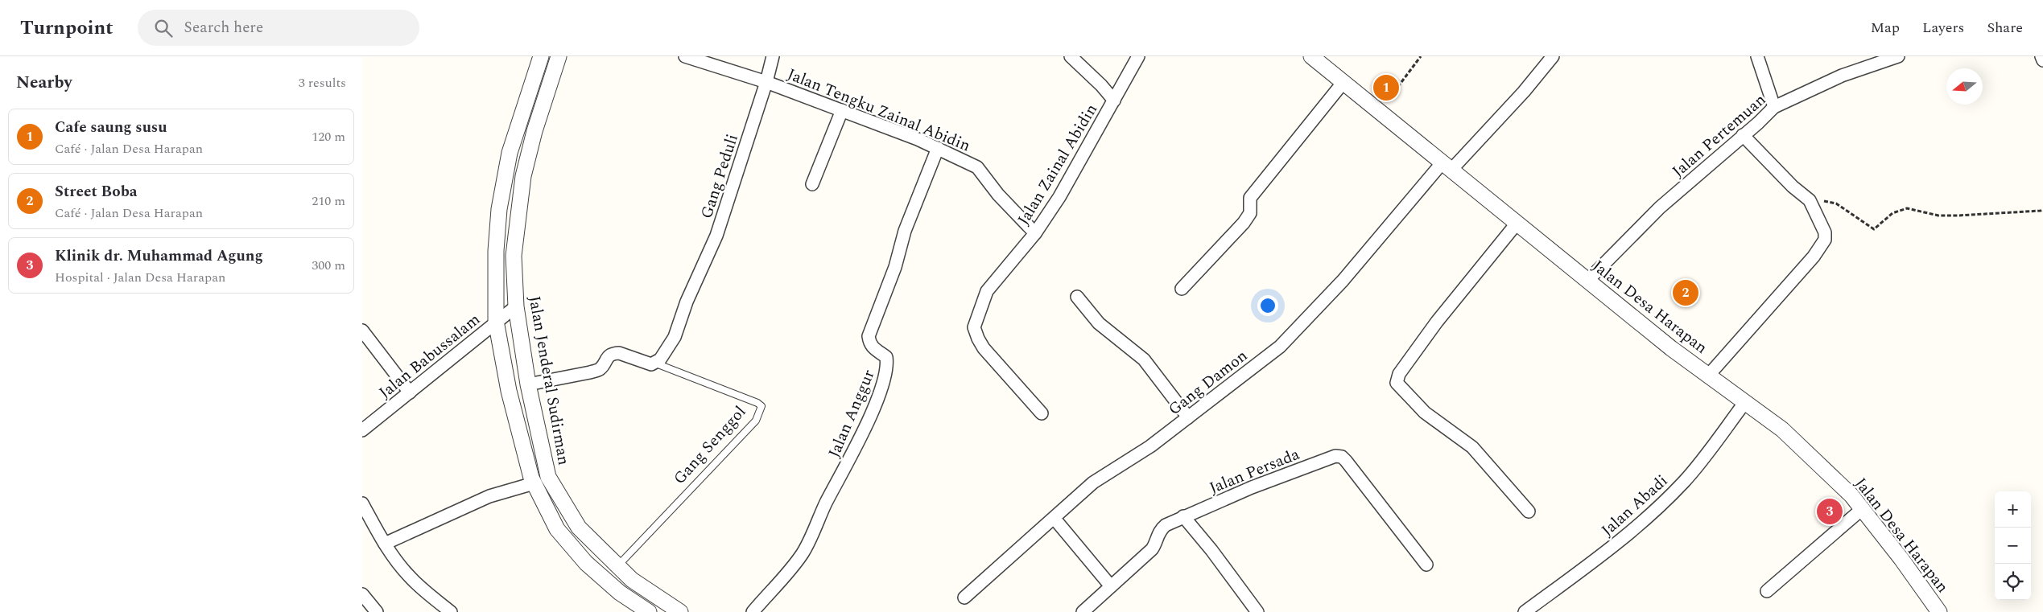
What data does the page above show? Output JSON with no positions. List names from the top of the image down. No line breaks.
{"streets":{"street":["Jalan Tengku Zainal Abidin","Jalan Pertemuan","Jalan Zainal Abidin","Gang Peduli","Jalan Desa Harapan","Jalan Babussalam","Jalan Jenderal Sudirman","Gang Damon","Jalan Anggur","Jalan Persada","Jalan Abadi"],"lane":["Gang Senggol"]},"crossings":[["Jalan Tengku Zainal Abidin","Jalan Zainal Abidin"],["Jalan Tengku Zainal Abidin","Gang Peduli"],["Jalan Tengku Zainal Abidin","Jalan Anggur"],["Jalan Pertemuan","Jalan Desa Harapan"],["Gang Peduli","Gang Senggol"],["Jalan Desa Harapan","Gang Damon"],["Jalan Desa Harapan","Jalan Abadi"],["Jalan Babussalam","Jalan Jenderal Sudirman"],["Jalan Jenderal Sudirman","Gang Senggol"]],"north":"left","page":{"header":"Turnpoint","search":"Search here","nav":["Map","Layers","Share"],"heading":["Nearby","3 results"],"pins":["1","2","3"],"list":[{"mark":"1","name":"Cafe saung susu","note":"Café · Jalan Desa Harapan","value":"120 m"},{"mark":"2","name":"Street Boba","note":"Café · Jalan Desa Harapan","value":"210 m"},{"mark":"3","name":"Klinik dr. Muhammad Agung","note":"Hospital · Jalan Desa Harapan","value":"300 m"}],"map_buttons":["+","−"]}}
